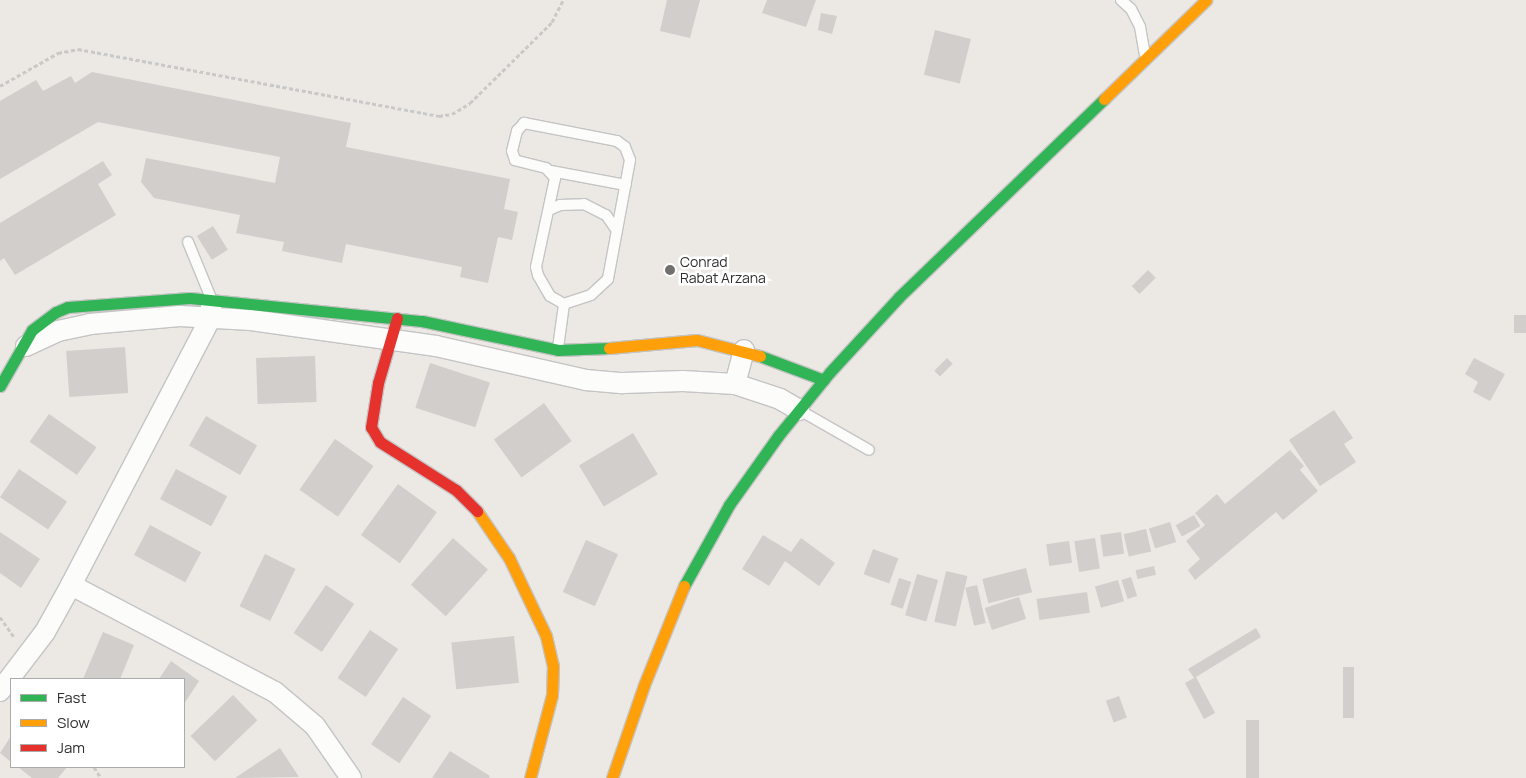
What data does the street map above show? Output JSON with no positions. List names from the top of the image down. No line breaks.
{"places":["Conrad Rabat Arzana"],"legend":["Fast","Slow","Jam"]}
